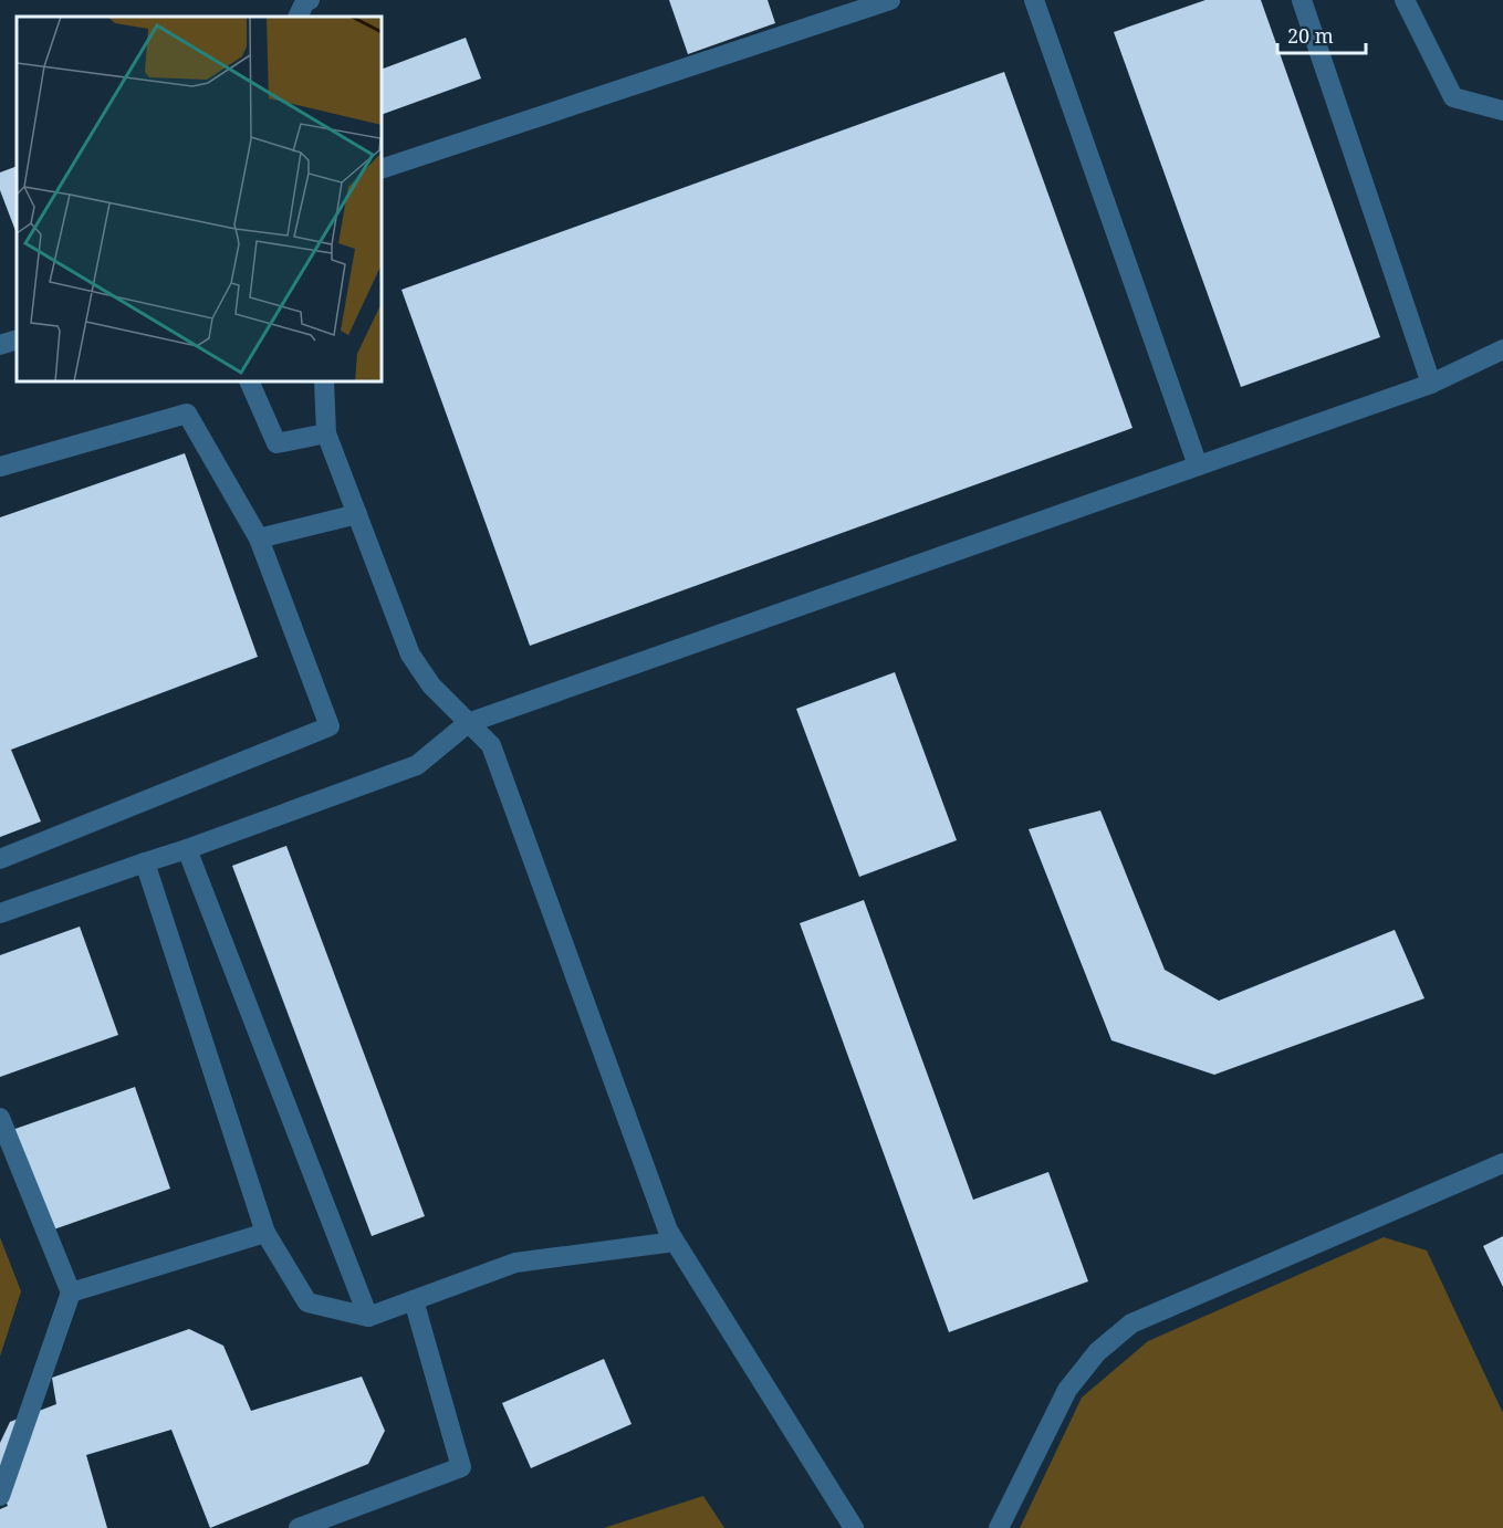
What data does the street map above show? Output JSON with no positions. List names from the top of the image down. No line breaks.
{"scale_bar":"20 m"}
